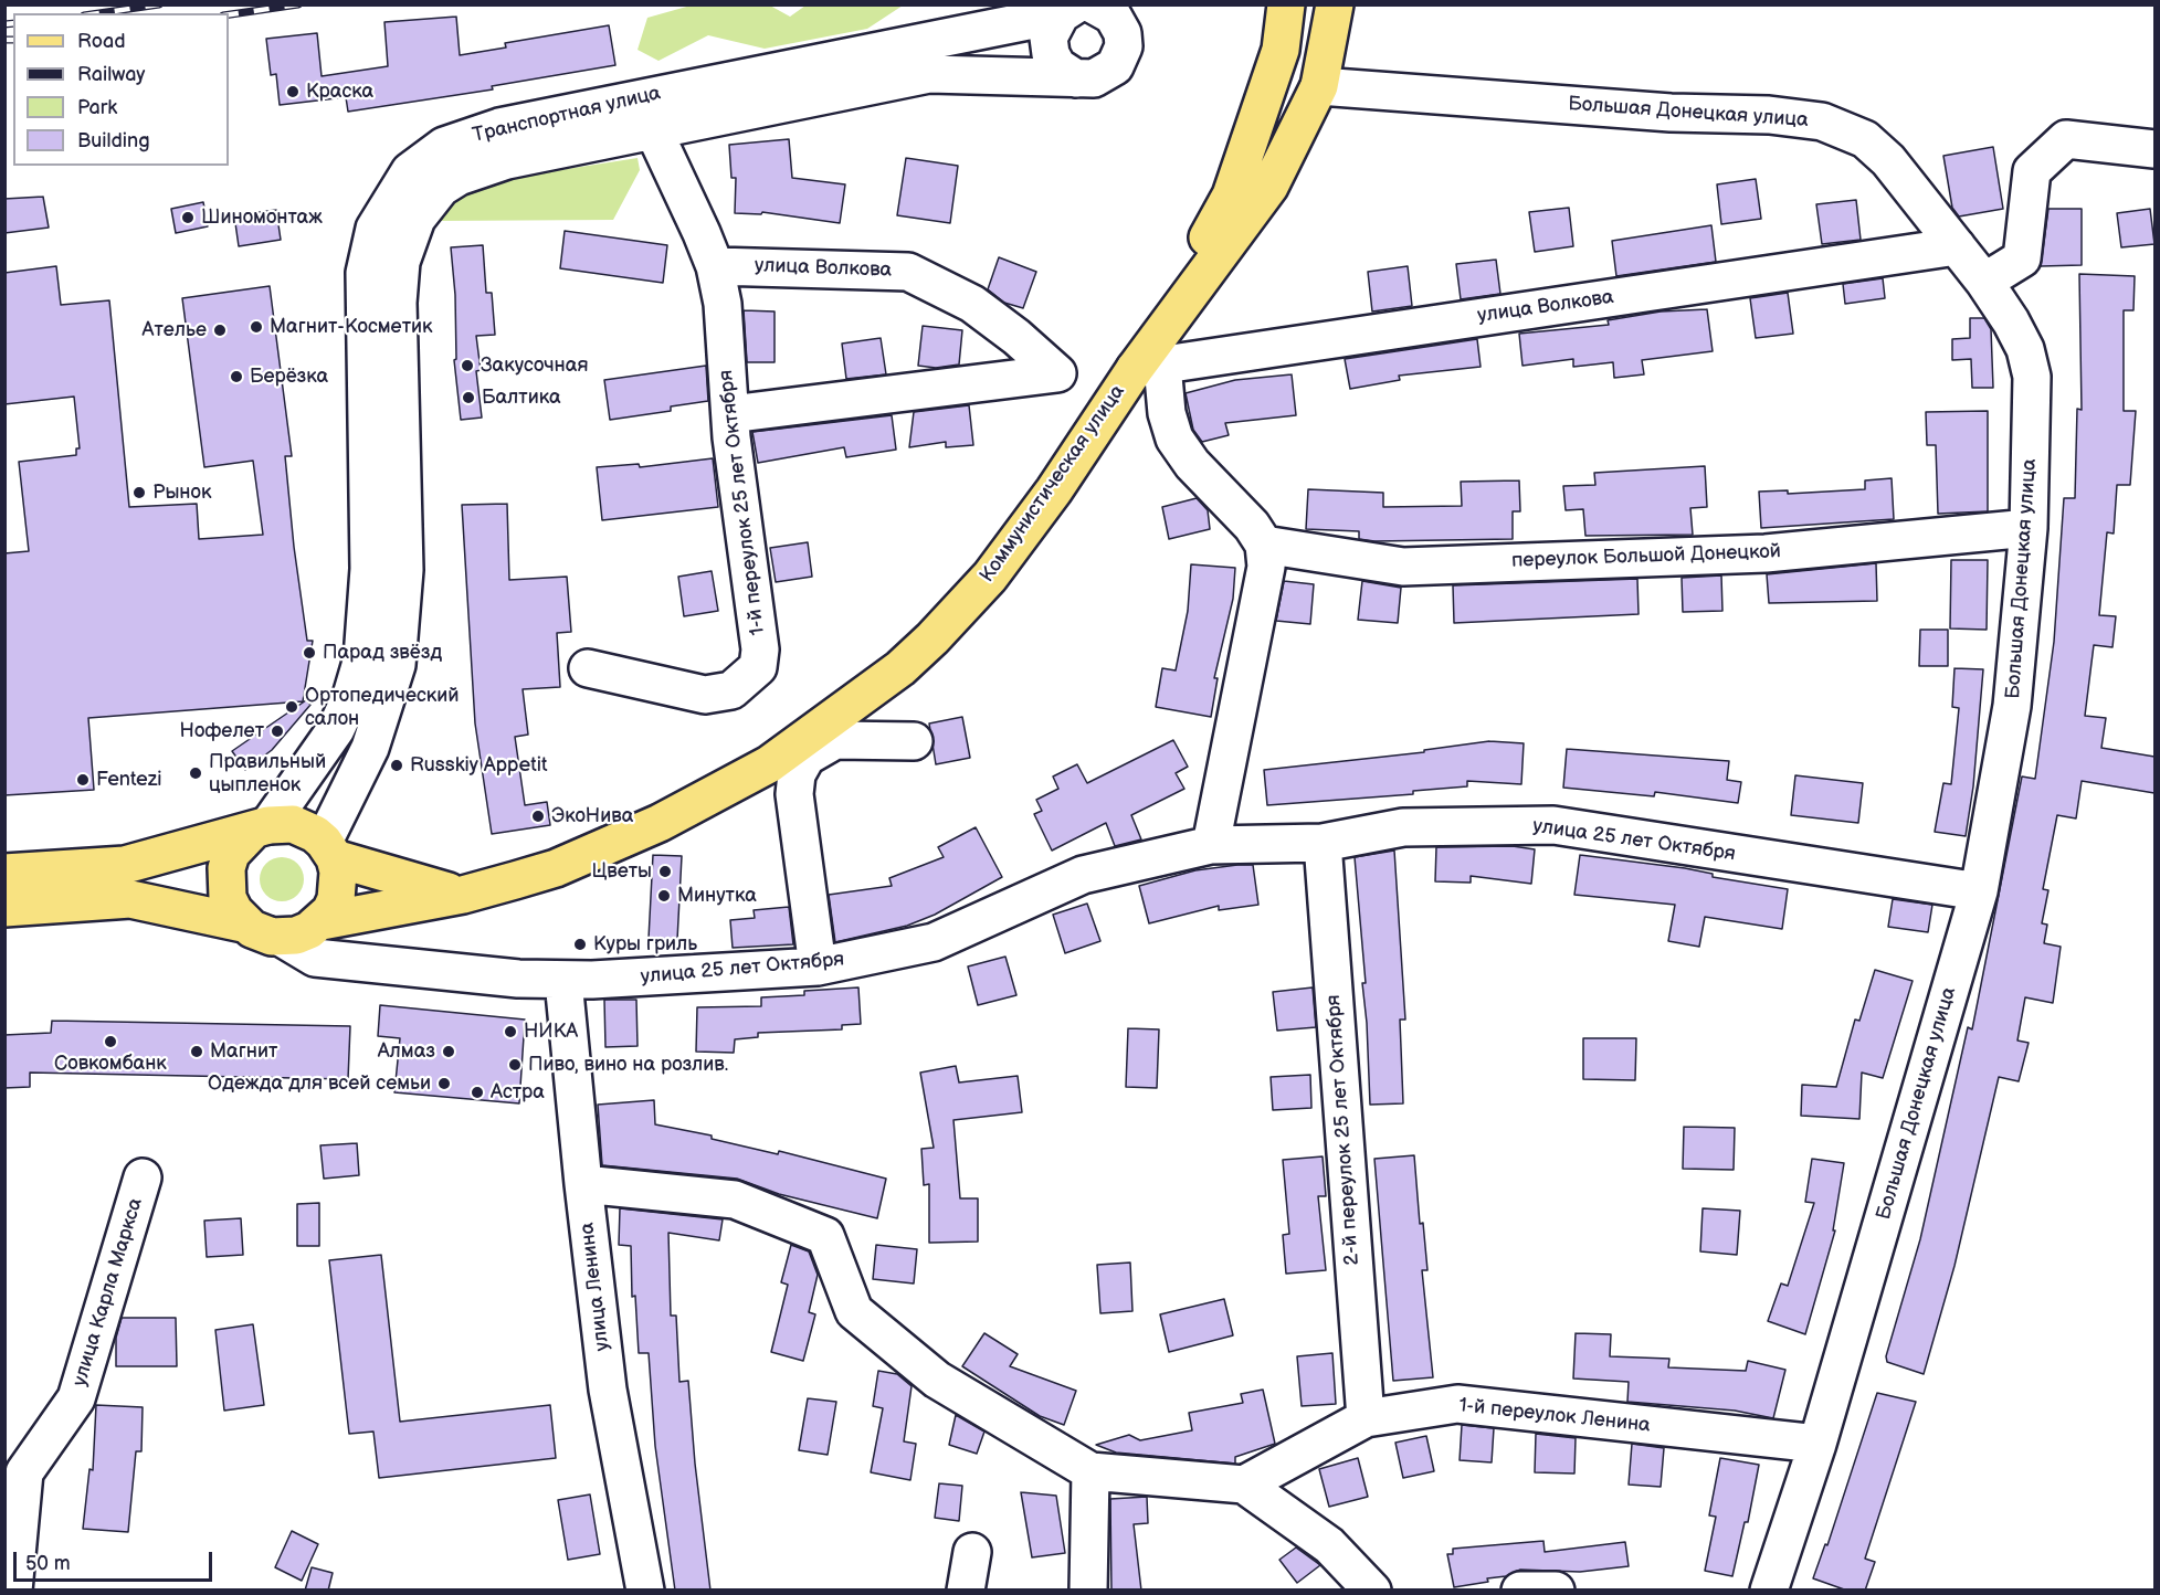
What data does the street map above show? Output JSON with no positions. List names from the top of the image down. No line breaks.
{"streets":{"main road":["Коммунистическая улица"],"street":["Большая Донецкая улица","Транспортная улица","улица Волкова","1-й переулок 25 лет Октября","переулок Большой Донецкой","улица 25 лет Октября","2-й переулок 25 лет Октября","улица Ленина","улица Карла Маркса","1-й переулок Ленина"]},"crossings":[["Большая Донецкая улица","улица Волкова"],["Большая Донецкая улица","Коммунистическая улица"],["Большая Донецкая улица","переулок Большой Донецкой"],["Большая Донецкая улица","улица 25 лет Октября"],["Большая Донецкая улица","1-й переулок Ленина"],["Транспортная улица","Коммунистическая улица"],["Транспортная улица","1-й переулок 25 лет Октября"],["Транспортная улица","улица 25 лет Октября"],["улица Волкова","Коммунистическая улица"],["улица Волкова","1-й переулок 25 лет Октября"],["Коммунистическая улица","улица 25 лет Октября"],["улица 25 лет Октября","2-й переулок 25 лет Октября"],["улица 25 лет Октября","улица Ленина"],["2-й переулок 25 лет Октября","1-й переулок Ленина"]],"places":["Краска","Шиномонтаж","Магнит-Косметик","Ателье","Закусочная","Берёзка","Балтика","Рынок","Парад звёзд","Ортопедический салон","Нофелет","Russkiy Appetit","Правильный цыпленок","Fentezi","ЭкоНива","Цветы","Минутка","Куры гриль","НИКА","Совкомбанк","Магнит","Алмаз","Пиво, вино на розлив.","Одежда для всей семьи","Астра"],"legend":["Road","Railway","Park","Building"],"scale_bar":"50 m"}
